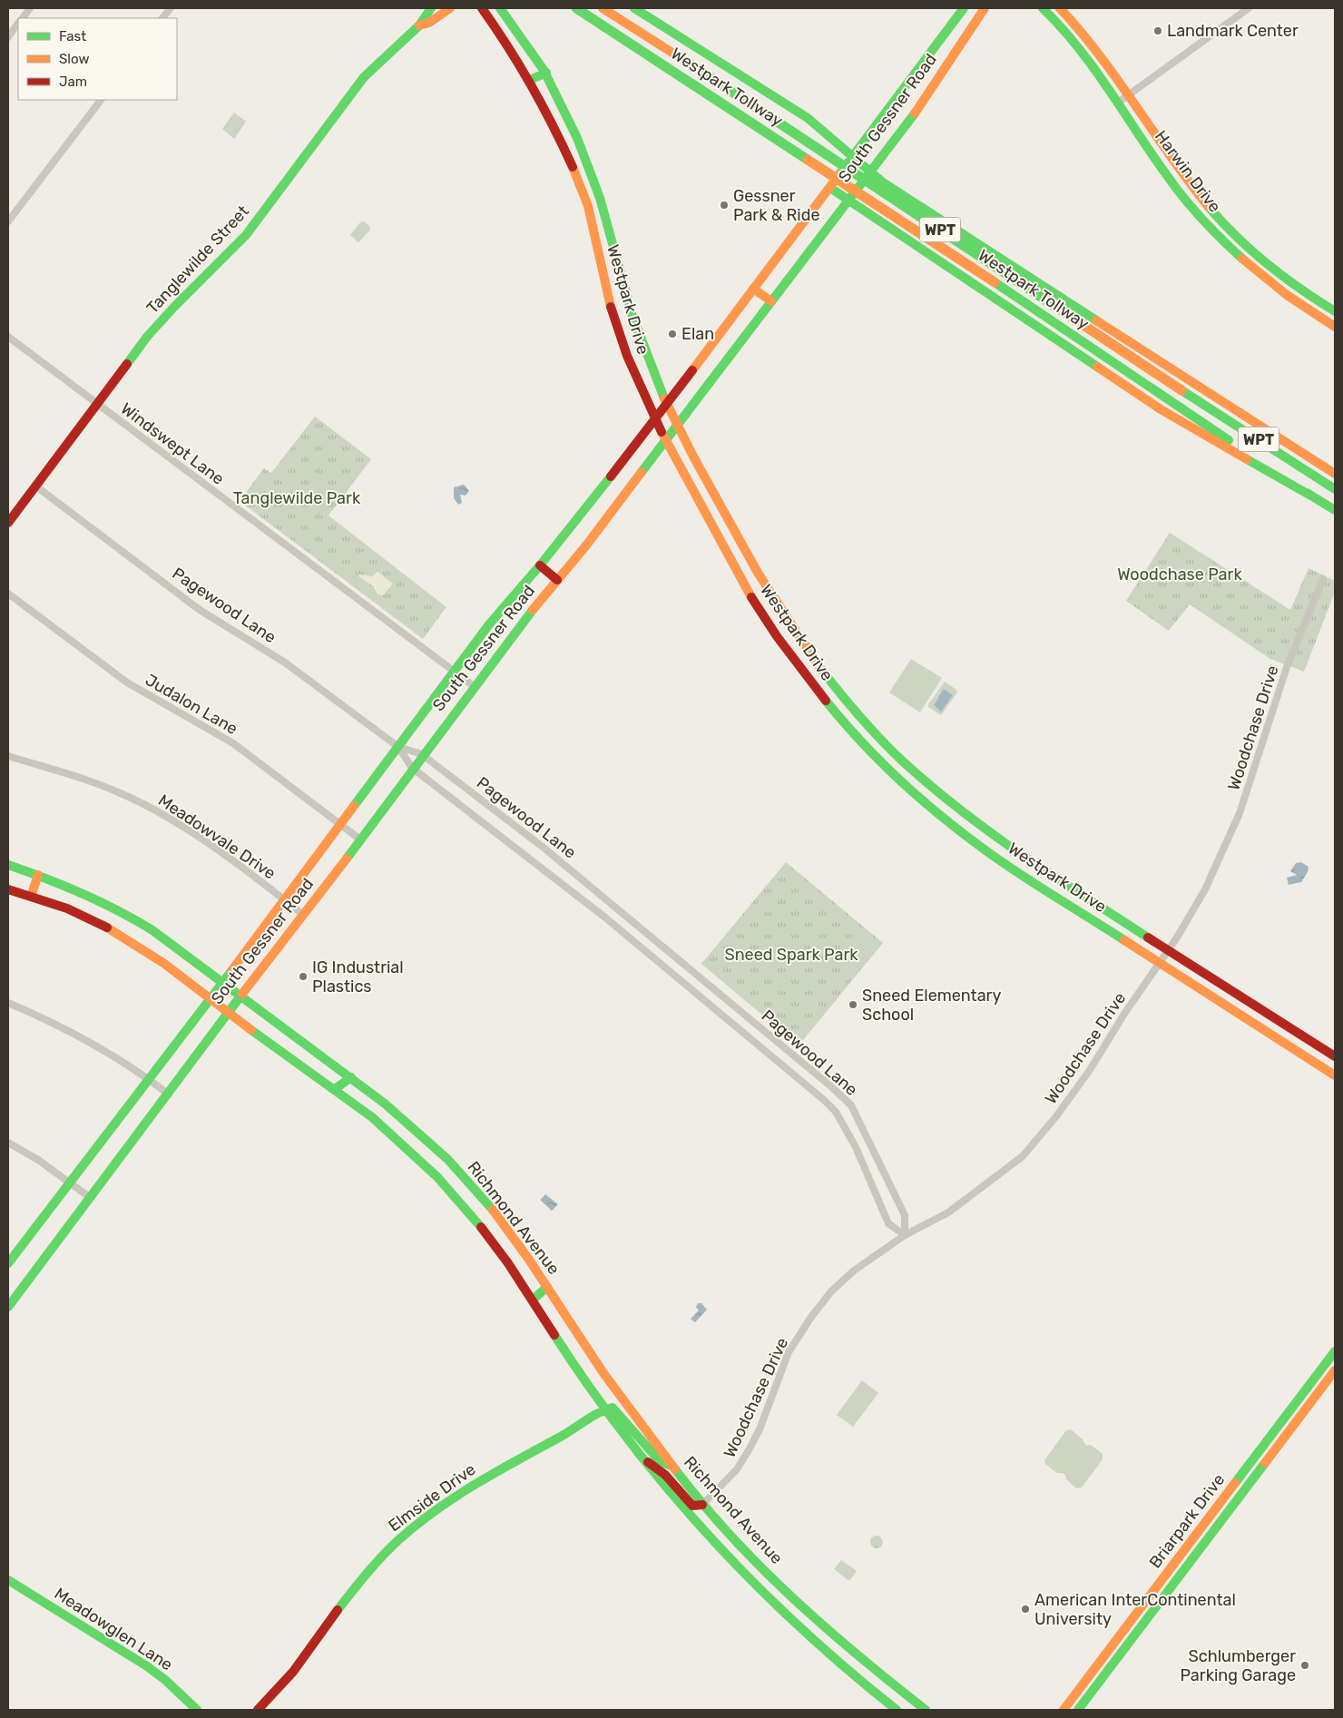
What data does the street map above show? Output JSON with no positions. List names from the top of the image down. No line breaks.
{"streets":{"main road":["Westpark Tollway","South Gessner Road","Harwin Drive","WPT","Tanglewilde Street","Westpark Drive","Richmond Avenue","Elmside Drive","Briarpark Drive","Meadowglen Lane"],"street":["Windswept Lane","Pagewood Lane","Judalon Lane","Woodchase Drive","Meadowvale Drive"]},"crossings":[["South Gessner Road","Westpark Drive"],["South Gessner Road","Windswept Lane"],["South Gessner Road","Pagewood Lane"],["South Gessner Road","Judalon Lane"],["South Gessner Road","Meadowvale Drive"],["South Gessner Road","Richmond Avenue"],["Tanglewilde Street","Windswept Lane"],["Tanglewilde Street","Pagewood Lane"],["Westpark Drive","Woodchase Drive"],["Pagewood Lane","Woodchase Drive"],["Woodchase Drive","Richmond Avenue"],["Richmond Avenue","Elmside Drive"]],"parks":["Tanglewilde Park","Woodchase Park","Sneed Spark Park"],"places":["Landmark Center","Gessner Park & Ride","Elan","IG Industrial Plastics","Sneed Elementary School","American InterContinental University","Schlumberger Parking Garage"],"legend":["Fast","Slow","Jam"]}
